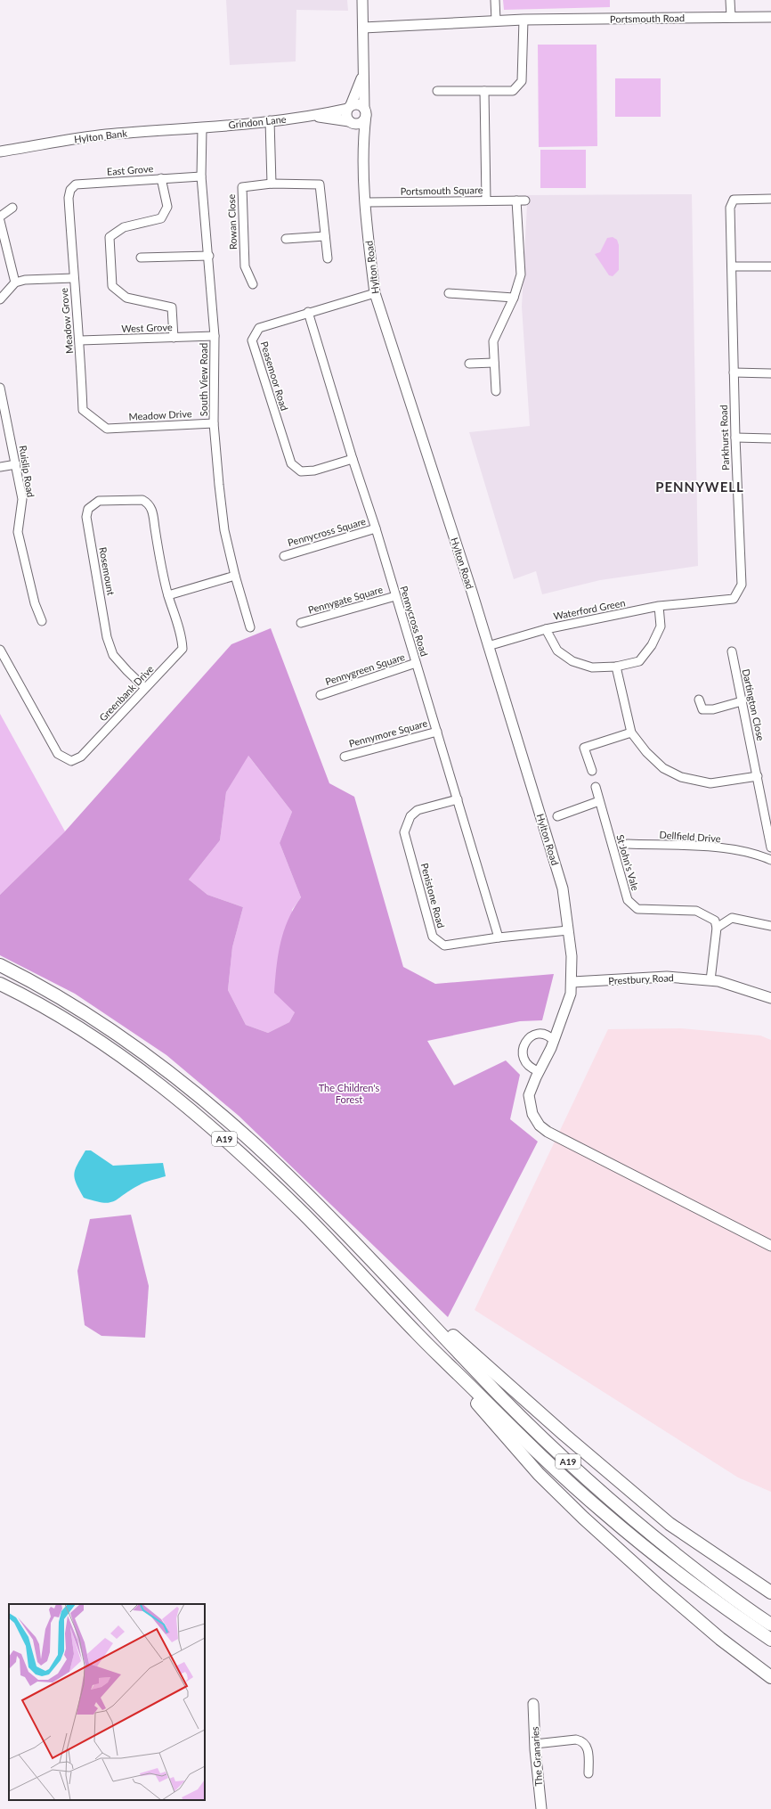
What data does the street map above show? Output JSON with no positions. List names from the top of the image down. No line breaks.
{"streets":{"highway":["A19"],"street":["Portsmouth Road","Grindon Lane","Hylton Bank","East Grove","Portsmouth Square","Rowan Close","Hylton Road","Meadow Grove","West Grove","Peasemoor Road","South View Road","Meadow Drive","Parkhurst Road","Ruislip Road","Pennycross Square","Rosemount","Pennygate Square","Waterford Green","Pennycross Road","Pennygreen Square","Greenbank Drive","Dartington Close","Pennymore Square","Dellfield Drive","St John's Vale","Penistone Road","Prestbury Road","The Granaries"]},"crossings":[["Portsmouth Road","Hylton Road"],["Grindon Lane","Hylton Bank"],["Grindon Lane","Hylton Road"],["Grindon Lane","South View Road"],["Hylton Bank","South View Road"],["East Grove","Meadow Grove"],["East Grove","South View Road"],["Portsmouth Square","Hylton Road"],["Hylton Road","Peasemoor Road"],["Hylton Road","Penistone Road"],["Hylton Road","Prestbury Road"],["Meadow Grove","West Grove"],["Meadow Grove","Meadow Drive"],["West Grove","South View Road"],["Peasemoor Road","Pennycross Road"],["South View Road","Meadow Drive"],["Parkhurst Road","Waterford Green"],["Pennycross Square","Pennycross Road"],["Rosemount","Greenbank Drive"],["Pennygate Square","Pennycross Road"],["Pennycross Road","Pennygreen Square"],["Pennycross Road","Pennymore Square"],["Pennycross Road","Penistone Road"],["Dartington Close","Dellfield Drive"]],"districts":["PENNYWELL"],"parks":["The Children's Forest"]}
